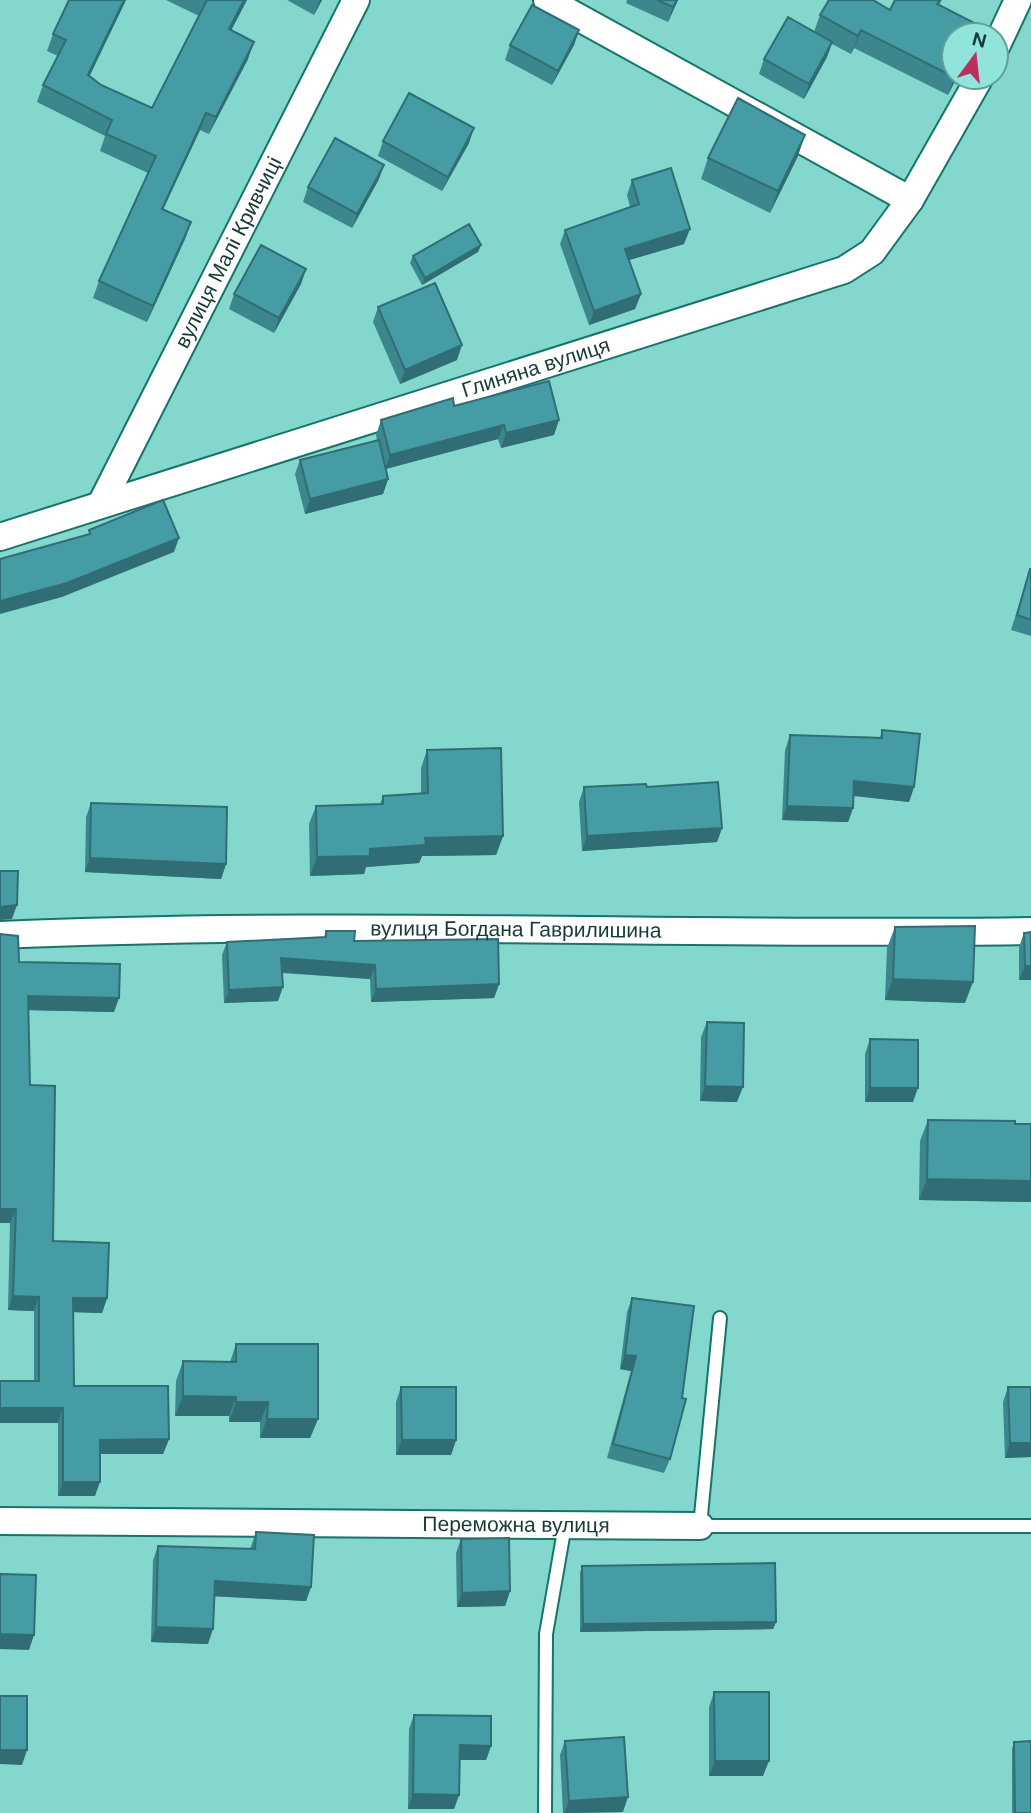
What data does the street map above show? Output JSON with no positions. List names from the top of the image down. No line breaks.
{"streets":{"street":["вулиця Малі Кривчиці","Глиняна вулиця","вулиця Богдана Гаврилишина","Переможна вулиця"]},"crossings":[["вулиця Малі Кривчиці","Глиняна вулиця"]],"north":"top"}
